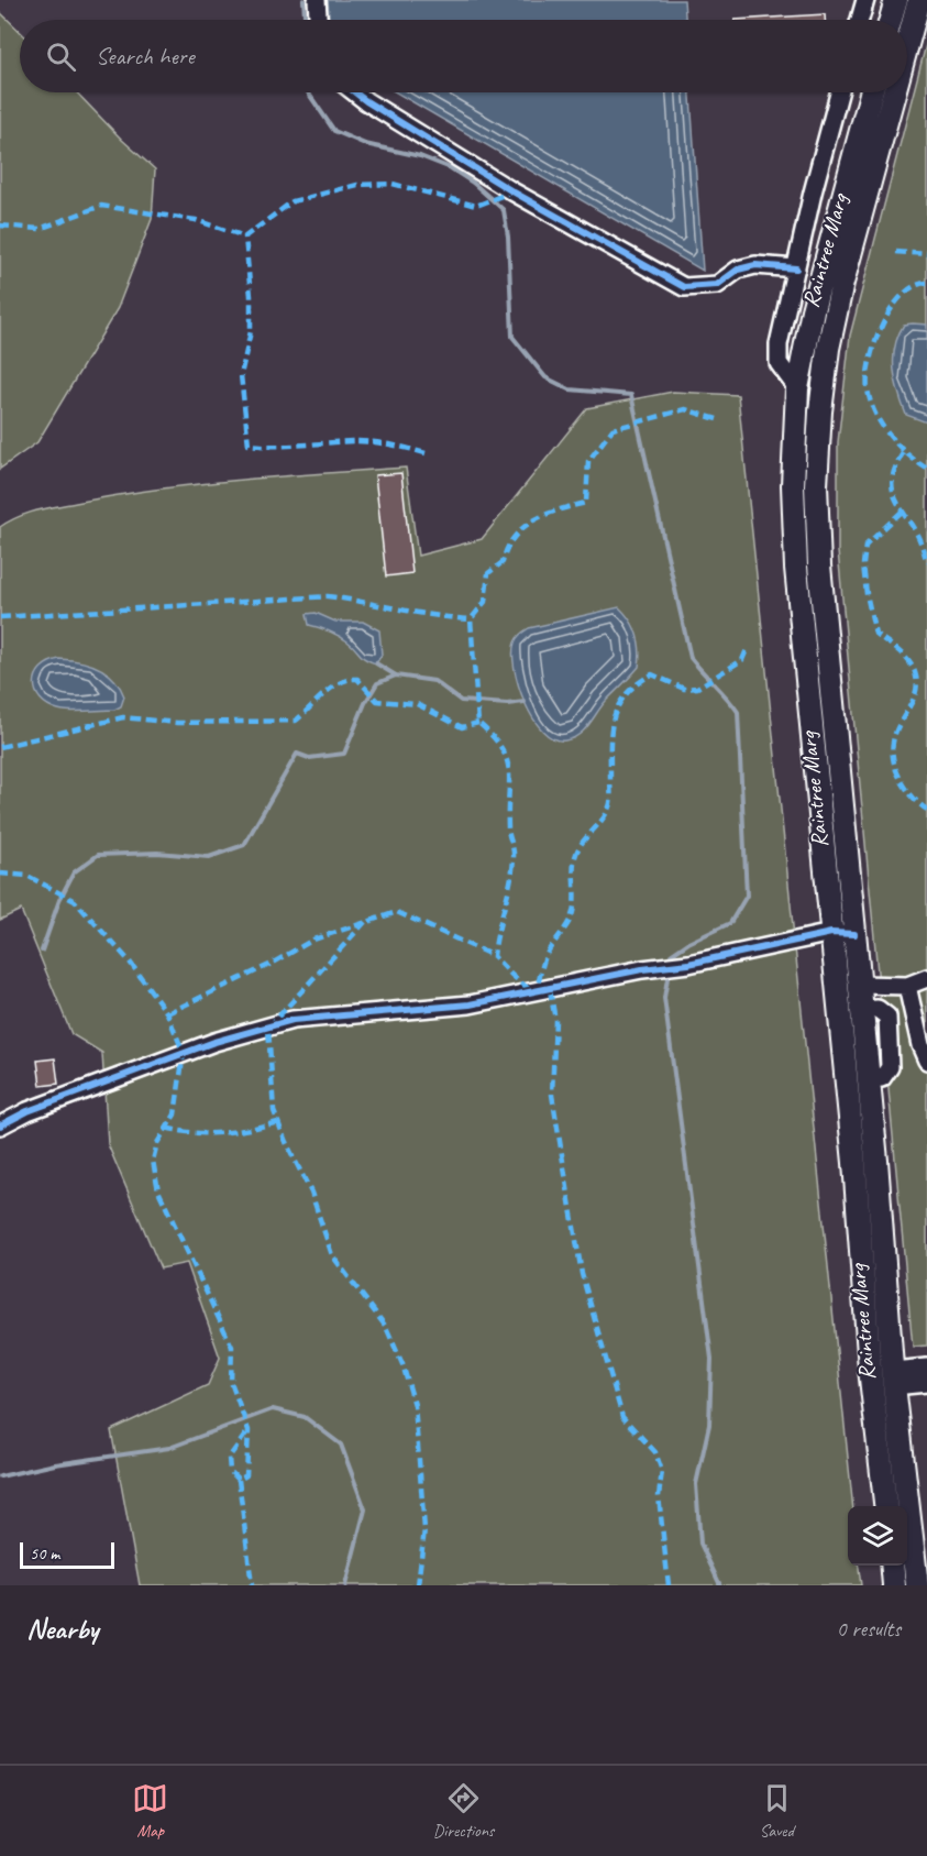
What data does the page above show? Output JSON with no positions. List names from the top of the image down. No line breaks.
{"streets":{"main road":["Raintree Marg"]},"scale_bar":"50 m","page":{"search":"Search here","scale":"50 m","heading":["Nearby","0 results"],"nav":["Map","Directions","Saved"]}}
